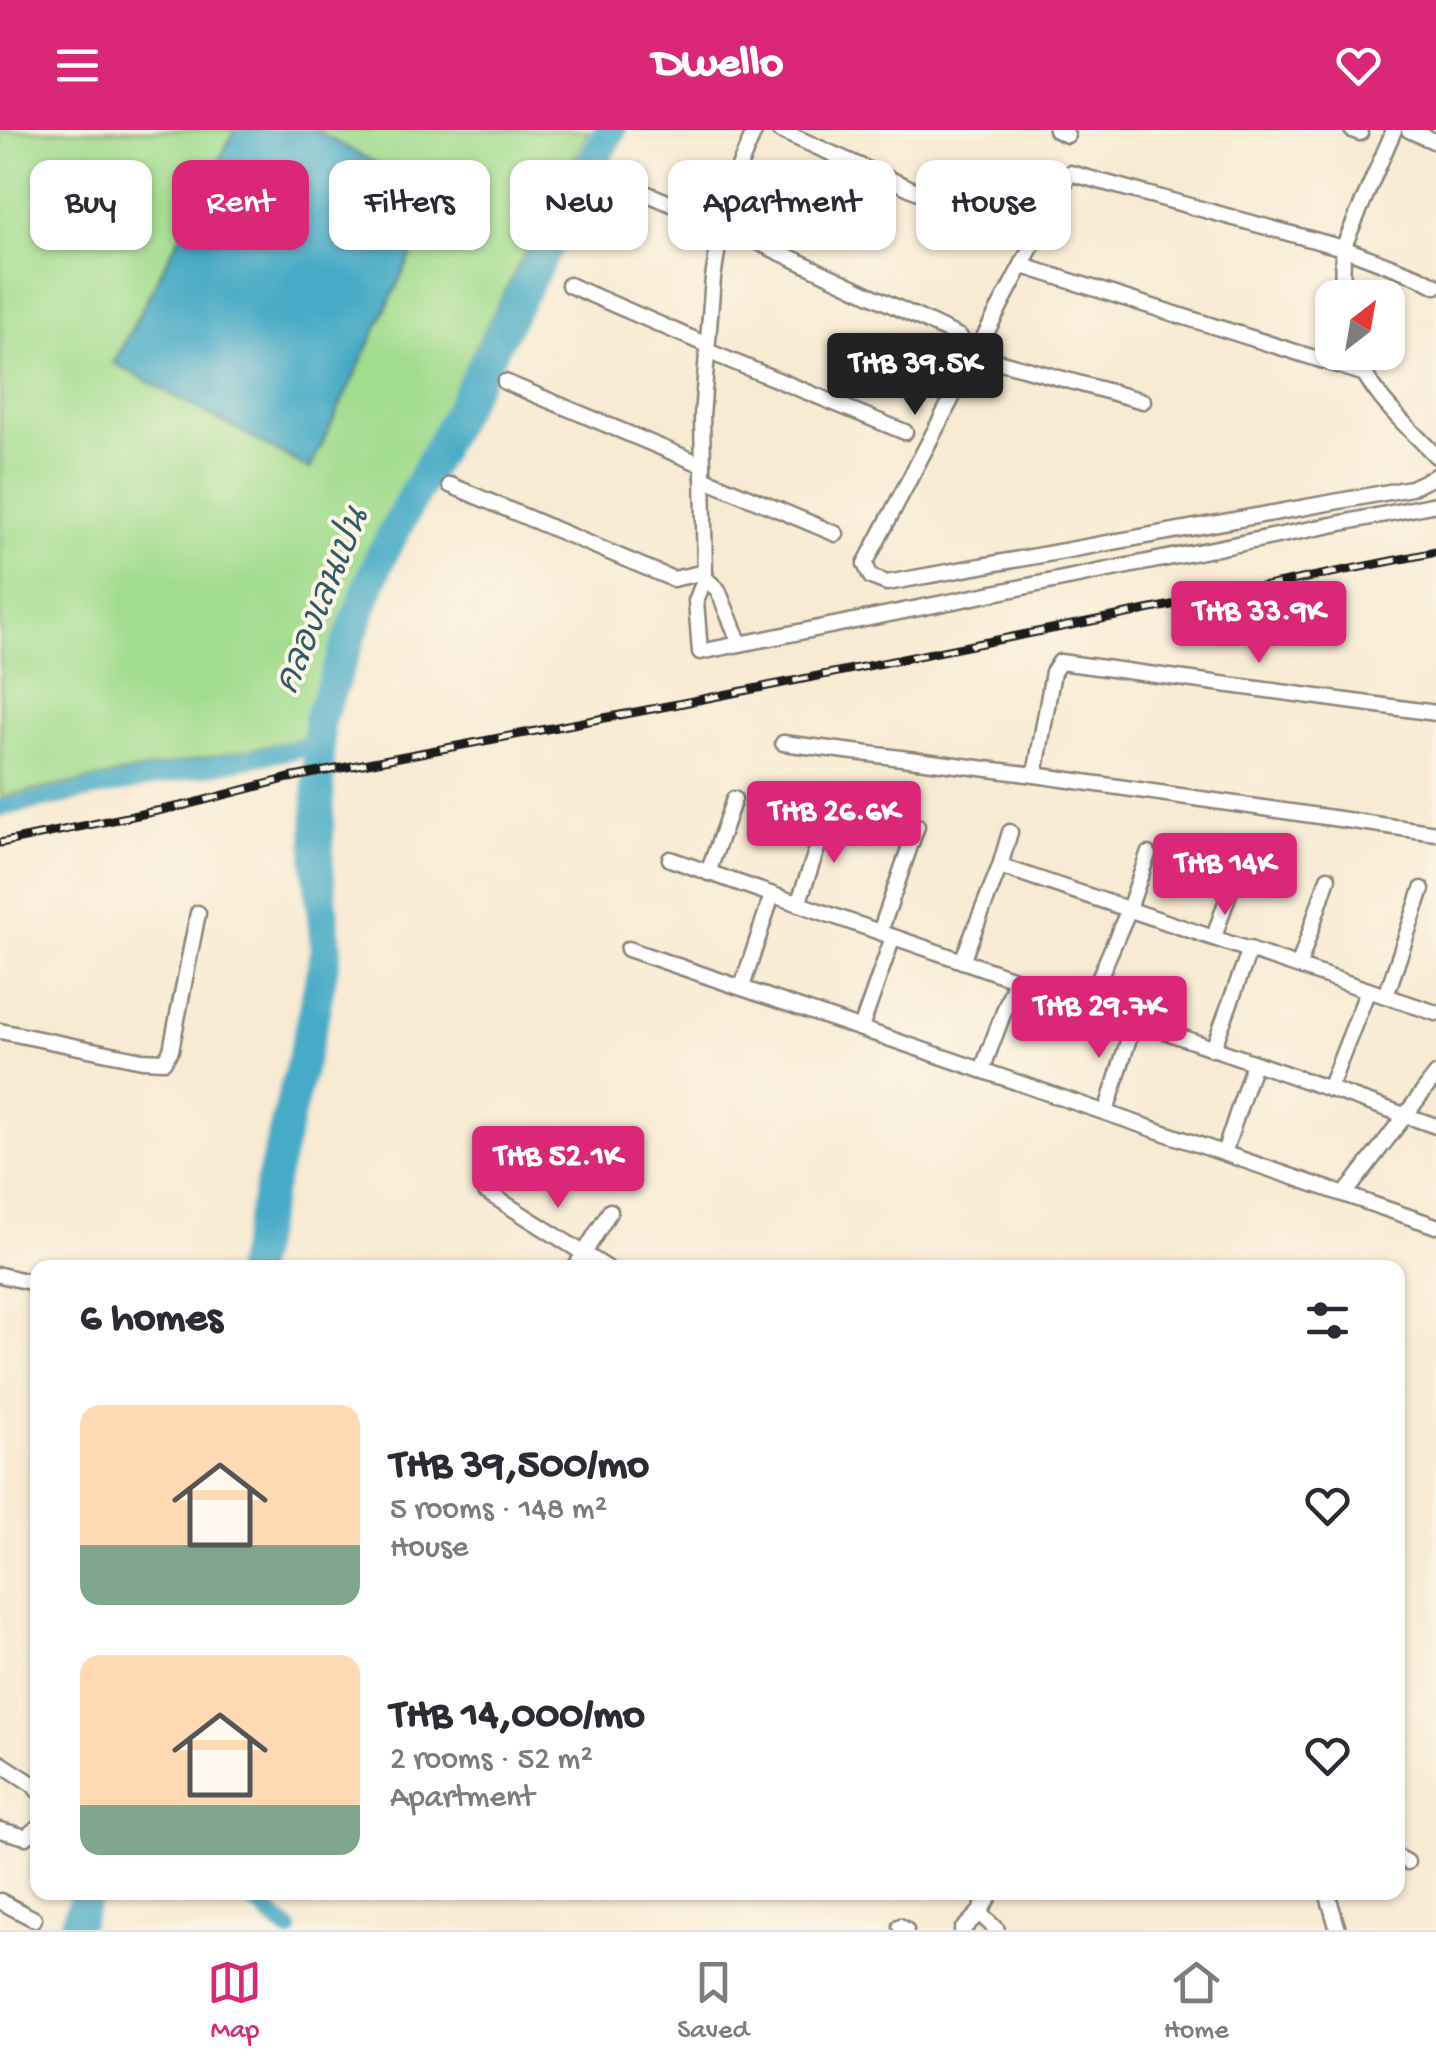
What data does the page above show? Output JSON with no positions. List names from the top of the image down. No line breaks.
{"water":["คลองเลนเปน"],"north":"top right","page":{"header":"Dwello","chip":["Buy","Rent","Filters","New","Apartment","House"],"price":["THB 39.5K","THB 33.9K","THB 26.6K","THB 14K","THB 29.7K","THB 52.1K"],"heading":"6 homes","list":[{"name":"THB 39,500/mo","note":"5 rooms · 148 m² · House"},{"name":"THB 14,000/mo","note":"2 rooms · 52 m² · Apartment"}],"tabs":["Map","Saved","Home"]}}
